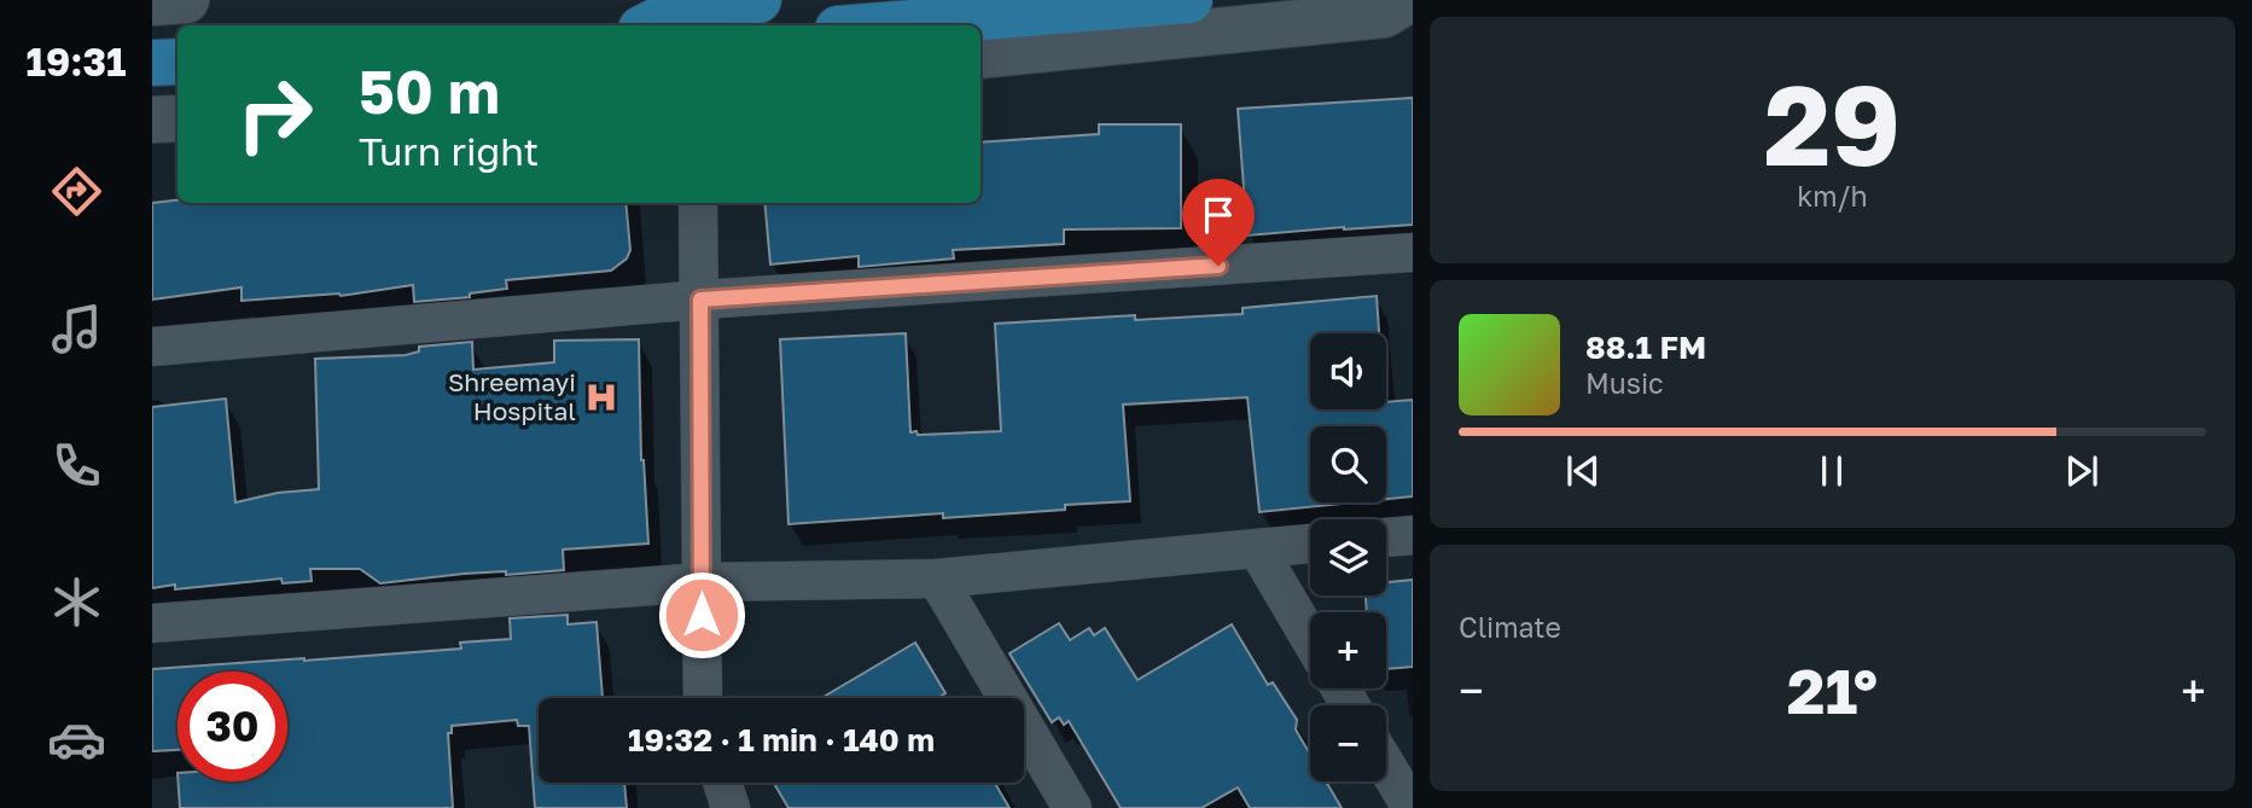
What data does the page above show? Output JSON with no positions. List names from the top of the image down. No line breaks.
{"places":{"hospital":["Shreemayi Hospital"]},"page":{"tabs":"19:31","tile":[["29","km/h"],"Climate"],"turn":["50 m","Turn right"],"song":["88.1 FM","Music"],"map_buttons":["+","−"],"heat":["−","21°","+"],"limit":"30","trip":"19:32 · 1 min · 140 m"}}
